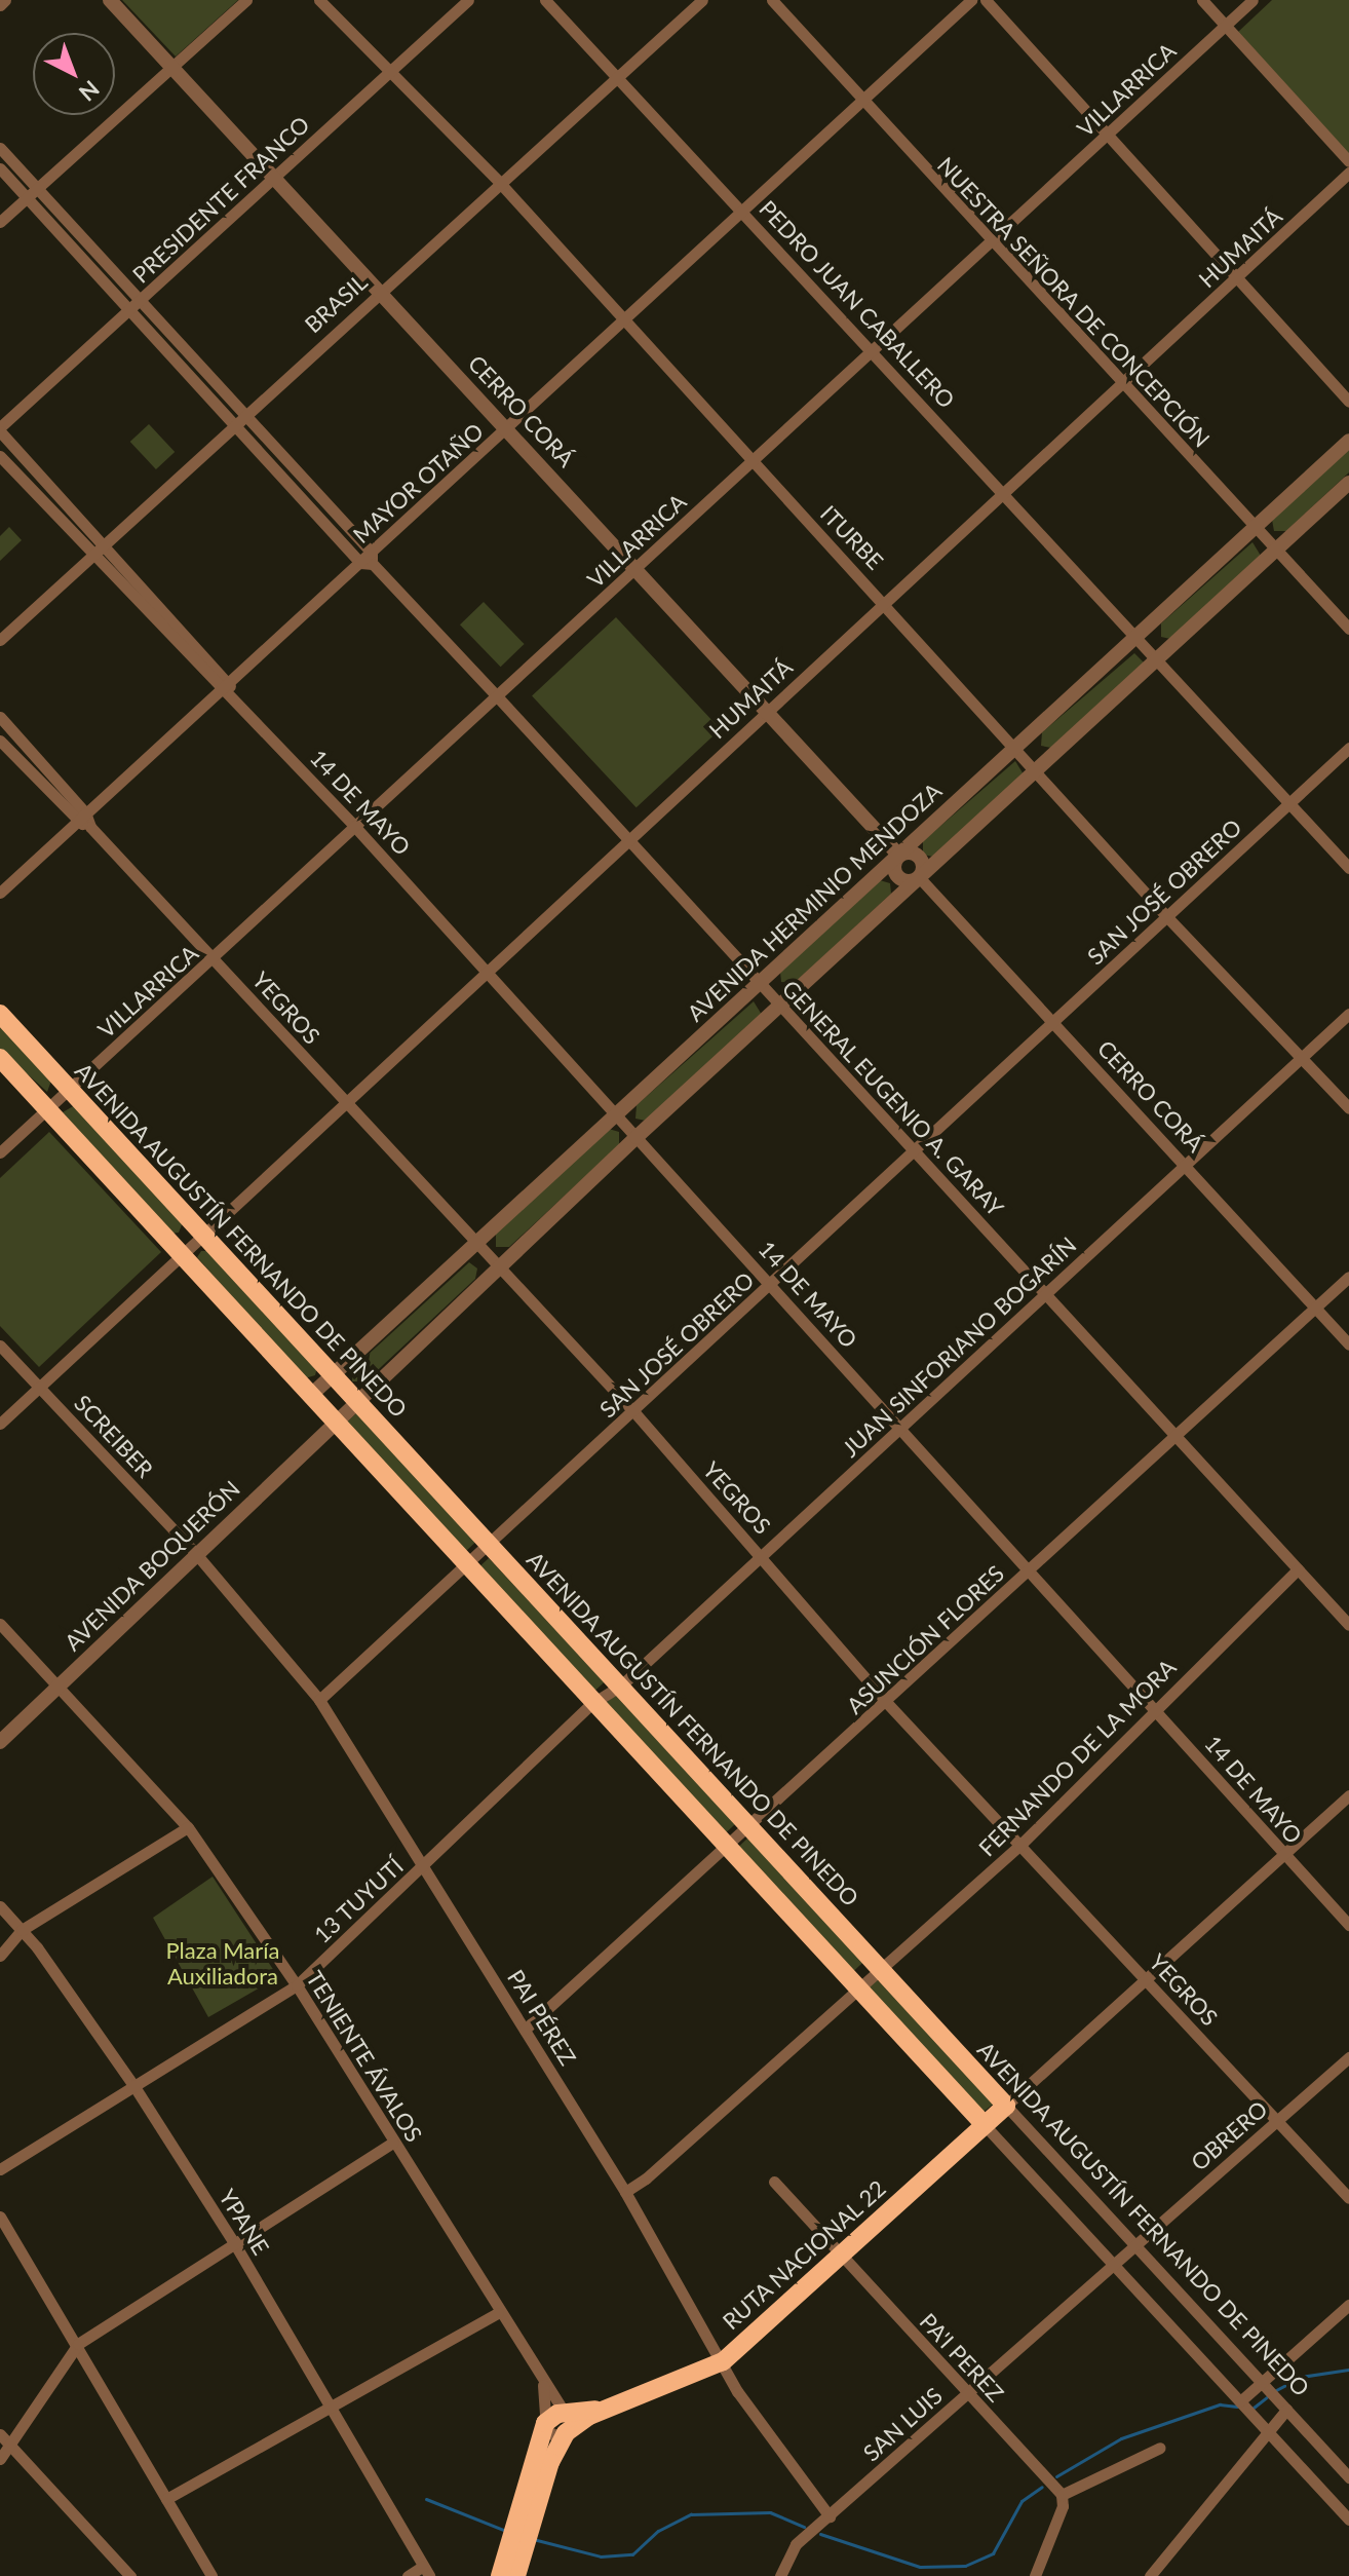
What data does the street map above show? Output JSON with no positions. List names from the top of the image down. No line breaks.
{"streets":{"highway":["AVENIDA AUGUSTÍN FERNANDO DE PINEDO","RUTA NACIONAL 22"],"street":["VILLARRICA","PRESIDENTE FRANCO","HUMAITÁ","NUESTRA SEÑORA DE CONCEPCIÓN","BRASIL","PEDRO JUAN CABALLERO","CERRO CORÁ","MAYOR OTAÑO","ITURBE","14 DE MAYO","SAN JOSÉ OBRERO","AVENIDA HERMINIO MENDOZA","YEGROS","GENERAL EUGENIO A. GARAY","JUAN SINFORIANO BOGARÍN","SCREIBER","AVENIDA BOQUERÓN","ASUNCIÓN FLORES","FERNANDO DE LA MORA","13 TUYUTÍ","PAI PÉREZ","TENIENTE ÁVALOS","OBRERO","YPANE","PA'I PEREZ","SAN LUIS"]},"crossings":[["VILLARRICA","NUESTRA SEÑORA DE CONCEPCIÓN"],["VILLARRICA","PEDRO JUAN CABALLERO"],["VILLARRICA","CERRO CORÁ"],["VILLARRICA","ITURBE"],["VILLARRICA","14 DE MAYO"],["VILLARRICA","YEGROS"],["VILLARRICA","GENERAL EUGENIO A. GARAY"],["VILLARRICA","AVENIDA AUGUSTÍN FERNANDO DE PINEDO"],["PRESIDENTE FRANCO","CERRO CORÁ"],["PRESIDENTE FRANCO","ITURBE"],["PRESIDENTE FRANCO","14 DE MAYO"],["PRESIDENTE FRANCO","GENERAL EUGENIO A. GARAY"],["HUMAITÁ","NUESTRA SEÑORA DE CONCEPCIÓN"],["HUMAITÁ","PEDRO JUAN CABALLERO"],["HUMAITÁ","CERRO CORÁ"],["HUMAITÁ","ITURBE"],["HUMAITÁ","14 DE MAYO"],["HUMAITÁ","YEGROS"],["HUMAITÁ","GENERAL EUGENIO A. GARAY"],["HUMAITÁ","AVENIDA AUGUSTÍN FERNANDO DE PINEDO"],["HUMAITÁ","SCREIBER"],["NUESTRA SEÑORA DE CONCEPCIÓN","MAYOR OTAÑO"],["NUESTRA SEÑORA DE CONCEPCIÓN","AVENIDA HERMINIO MENDOZA"],["BRASIL","PEDRO JUAN CABALLERO"],["BRASIL","CERRO CORÁ"],["BRASIL","ITURBE"],["BRASIL","14 DE MAYO"],["BRASIL","GENERAL EUGENIO A. GARAY"],["PEDRO JUAN CABALLERO","MAYOR OTAÑO"],["PEDRO JUAN CABALLERO","SAN JOSÉ OBRERO"],["PEDRO JUAN CABALLERO","AVENIDA HERMINIO MENDOZA"],["CERRO CORÁ","MAYOR OTAÑO"],["CERRO CORÁ","SAN JOSÉ OBRERO"],["CERRO CORÁ","AVENIDA HERMINIO MENDOZA"],["CERRO CORÁ","JUAN SINFORIANO BOGARÍN"],["CERRO CORÁ","ASUNCIÓN FLORES"],["MAYOR OTAÑO","ITURBE"],["MAYOR OTAÑO","14 DE MAYO"],["MAYOR OTAÑO","YEGROS"],["MAYOR OTAÑO","GENERAL EUGENIO A. GARAY"],["ITURBE","SAN JOSÉ OBRERO"],["ITURBE","AVENIDA HERMINIO MENDOZA"],["ITURBE","JUAN SINFORIANO BOGARÍN"],["14 DE MAYO","SAN JOSÉ OBRERO"],["14 DE MAYO","AVENIDA HERMINIO MENDOZA"],["14 DE MAYO","JUAN SINFORIANO BOGARÍN"],["14 DE MAYO","ASUNCIÓN FLORES"],["14 DE MAYO","FERNANDO DE LA MORA"],["SAN JOSÉ OBRERO","YEGROS"],["SAN JOSÉ OBRERO","GENERAL EUGENIO A. GARAY"],["SAN JOSÉ OBRERO","AVENIDA AUGUSTÍN FERNANDO DE PINEDO"],["SAN JOSÉ OBRERO","PAI PÉREZ"],["AVENIDA HERMINIO MENDOZA","YEGROS"],["AVENIDA HERMINIO MENDOZA","GENERAL EUGENIO A. GARAY"],["AVENIDA HERMINIO MENDOZA","AVENIDA AUGUSTÍN FERNANDO DE PINEDO"],["YEGROS","JUAN SINFORIANO BOGARÍN"],["YEGROS","ASUNCIÓN FLORES"],["YEGROS","FERNANDO DE LA MORA"],["YEGROS","OBRERO"],["GENERAL EUGENIO A. GARAY","JUAN SINFORIANO BOGARÍN"],["GENERAL EUGENIO A. GARAY","ASUNCIÓN FLORES"],["GENERAL EUGENIO A. GARAY","FERNANDO DE LA MORA"],["AVENIDA AUGUSTÍN FERNANDO DE PINEDO","JUAN SINFORIANO BOGARÍN"],["AVENIDA AUGUSTÍN FERNANDO DE PINEDO","ASUNCIÓN FLORES"],["AVENIDA AUGUSTÍN FERNANDO DE PINEDO","FERNANDO DE LA MORA"],["AVENIDA AUGUSTÍN FERNANDO DE PINEDO","OBRERO"],["AVENIDA AUGUSTÍN FERNANDO DE PINEDO","RUTA NACIONAL 22"],["AVENIDA AUGUSTÍN FERNANDO DE PINEDO","SAN LUIS"],["JUAN SINFORIANO BOGARÍN","13 TUYUTÍ"],["SCREIBER","AVENIDA BOQUERÓN"],["SCREIBER","PAI PÉREZ"],["AVENIDA BOQUERÓN","PAI PÉREZ"],["AVENIDA BOQUERÓN","TENIENTE ÁVALOS"],["ASUNCIÓN FLORES","PAI PÉREZ"],["FERNANDO DE LA MORA","PAI PÉREZ"],["13 TUYUTÍ","PAI PÉREZ"],["13 TUYUTÍ","TENIENTE ÁVALOS"],["13 TUYUTÍ","YPANE"],["PAI PÉREZ","RUTA NACIONAL 22"],["PAI PÉREZ","SAN LUIS"],["TENIENTE ÁVALOS","RUTA NACIONAL 22"],["OBRERO","SAN LUIS"],["RUTA NACIONAL 22","PA'I PEREZ"],["PA'I PEREZ","SAN LUIS"]],"parks":["Plaza María Auxiliadora"],"north":"bottom right"}
